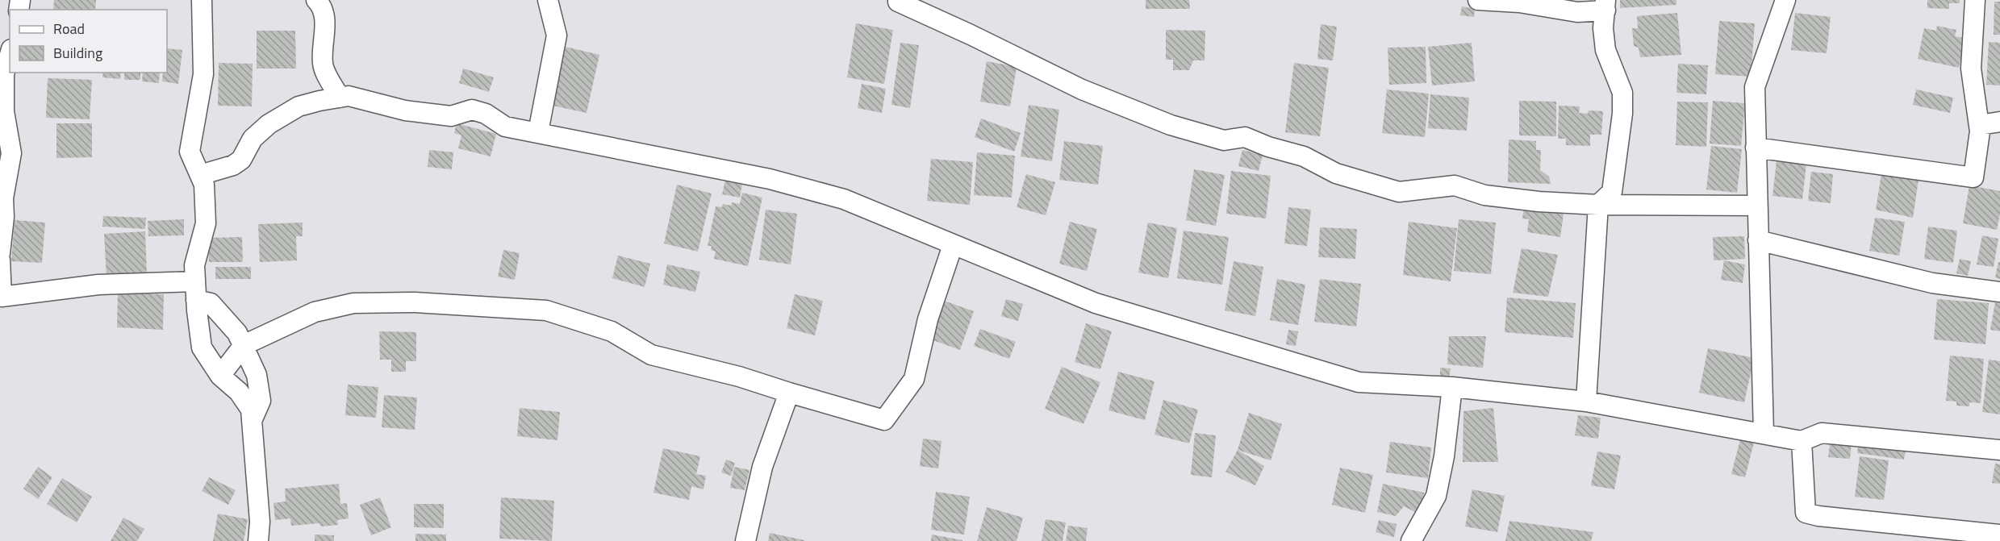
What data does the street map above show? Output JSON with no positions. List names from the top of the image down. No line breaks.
{"legend":["Road","Building"]}
